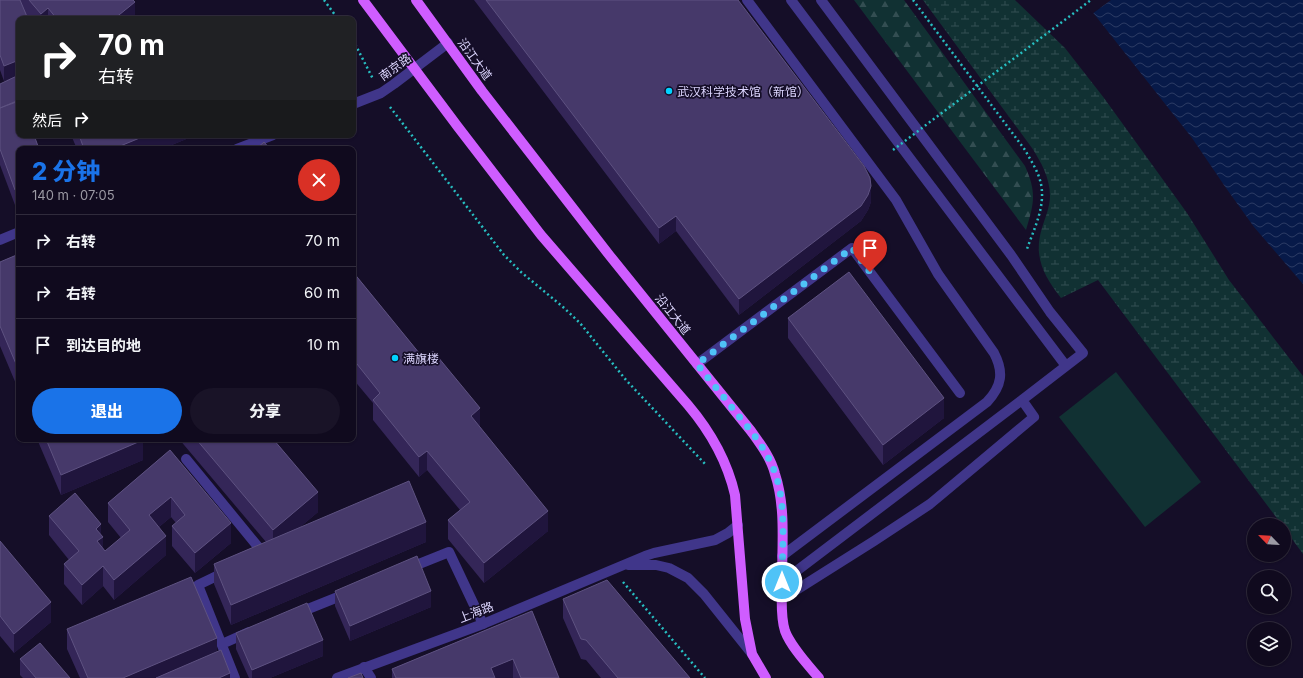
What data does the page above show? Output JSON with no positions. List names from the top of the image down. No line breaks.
{"streets":{"main road":["沿江大道"],"street":["南京路","上海路"]},"crossings":[["沿江大道","南京路"]],"places":["武汉科学技术馆（新馆）","满旗楼"],"north":"top left","page":{"turn":["70 m","右转"],"then":"然后","heading":["2 分钟","140 m · 07:05"],"list":[{"name":"右转","value":"70 m"},{"name":"右转","value":"60 m"},{"name":"到达目的地","value":"10 m"}],"buttons":["退出","分享"]}}
